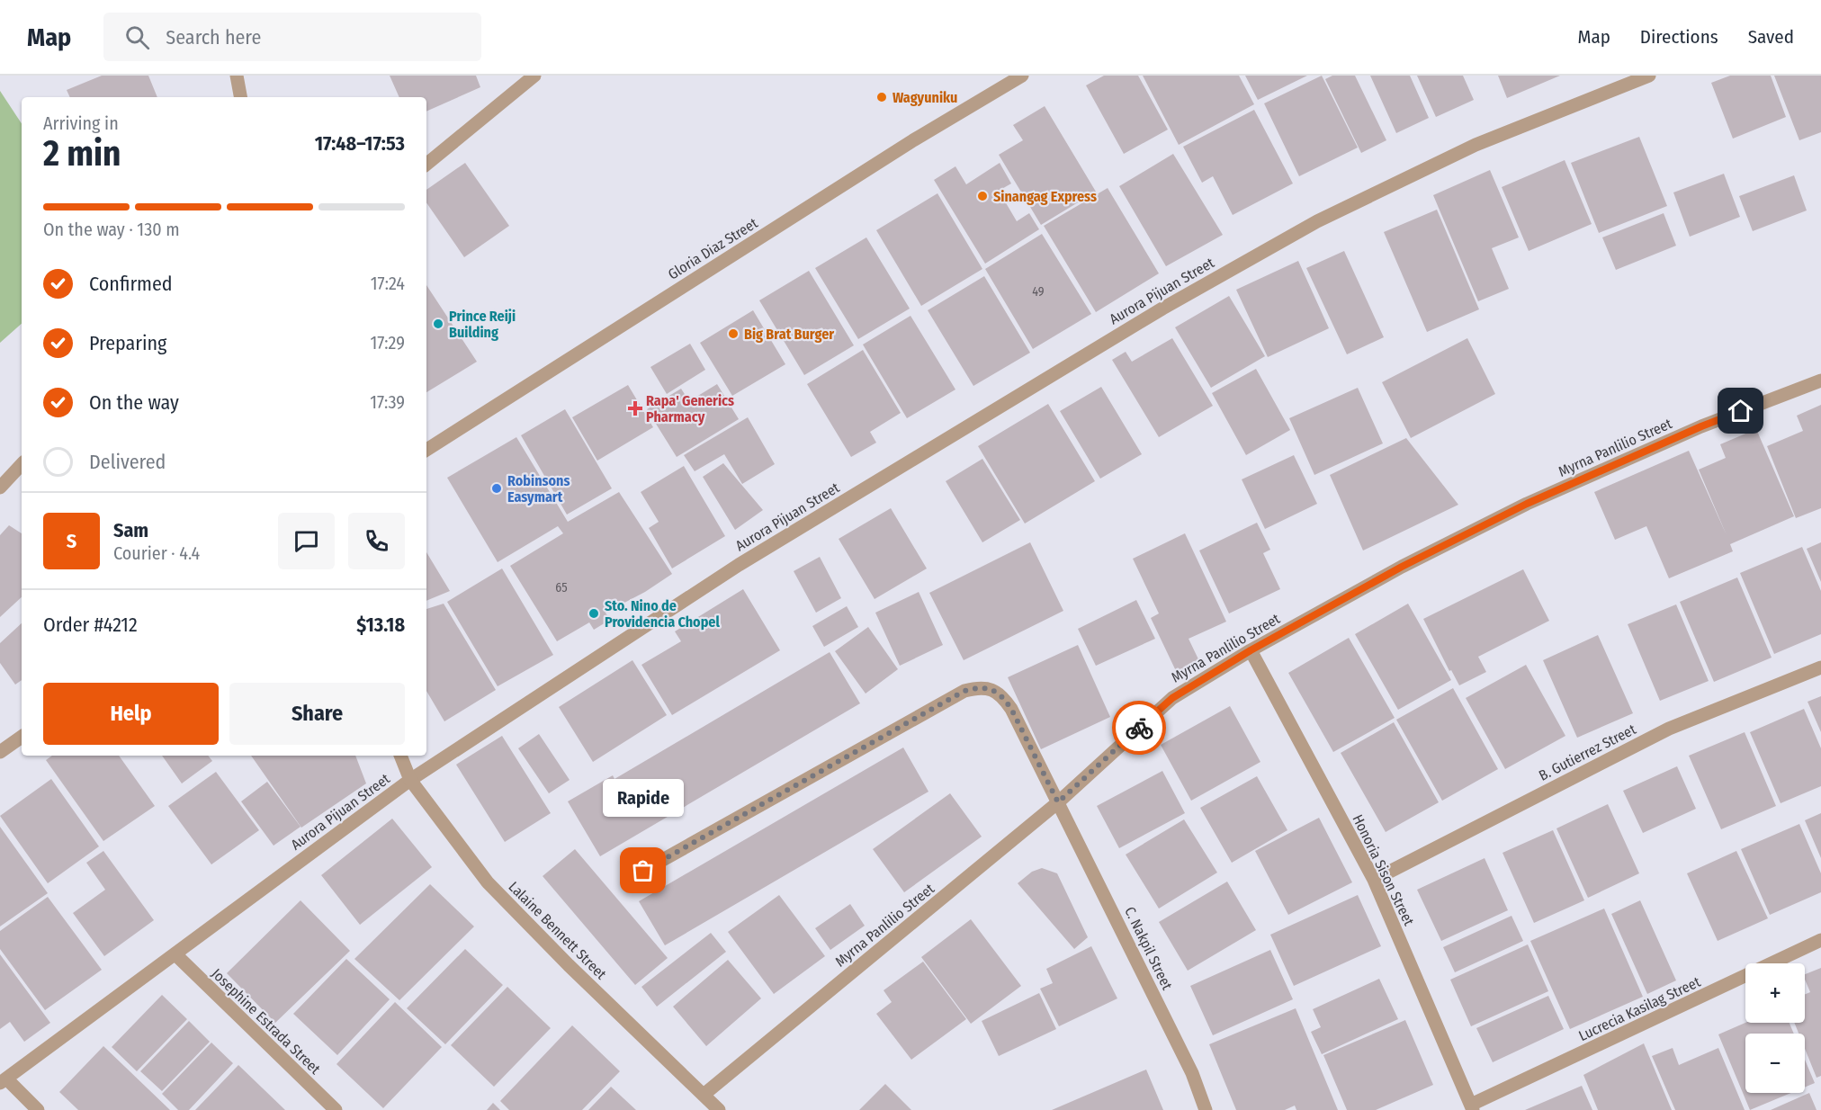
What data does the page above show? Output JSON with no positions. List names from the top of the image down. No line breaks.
{"streets":{"street":["Gloria Diaz Street","Aurora Pijuan Street","Myrna Panlilio Street","B. Gutierrez Street","Honoria Sison Street","Lalaine Bennett Street","C. Nakpil Street","Lucrecia Kasilag Street","Josephine Estrada Street"]},"crossings":[["Aurora Pijuan Street","Lalaine Bennett Street"],["Aurora Pijuan Street","Josephine Estrada Street"],["Myrna Panlilio Street","Honoria Sison Street"],["Myrna Panlilio Street","Lalaine Bennett Street"],["Myrna Panlilio Street","C. Nakpil Street"],["B. Gutierrez Street","Honoria Sison Street"],["Honoria Sison Street","Lucrecia Kasilag Street"]],"places":{"other":["Wagyuniku","Sinangag Express","Prince Reiji Building","Big Brat Burger","Robinsons Easymart","Sto. Nino de Providencia Chopel","Rapide"],"health":["Rapa' Generics Pharmacy"]},"house_numbers":["49","65"],"page":{"header":"Map","search":"Search here","nav":["Map","Directions","Saved"],"heading":["2 min","Arriving in","17:48–17:53"],"panel":["Sam","Courier · 4.4","Order #4212","$13.18"],"bar":"On the way · 130 m","list":[["Confirmed","17:24"],["Preparing","17:29"],["On the way","17:39"],"Delivered"],"round":"S","buttons":["Help","Share"],"bubble":"Rapide","map_buttons":["+","−"]}}
